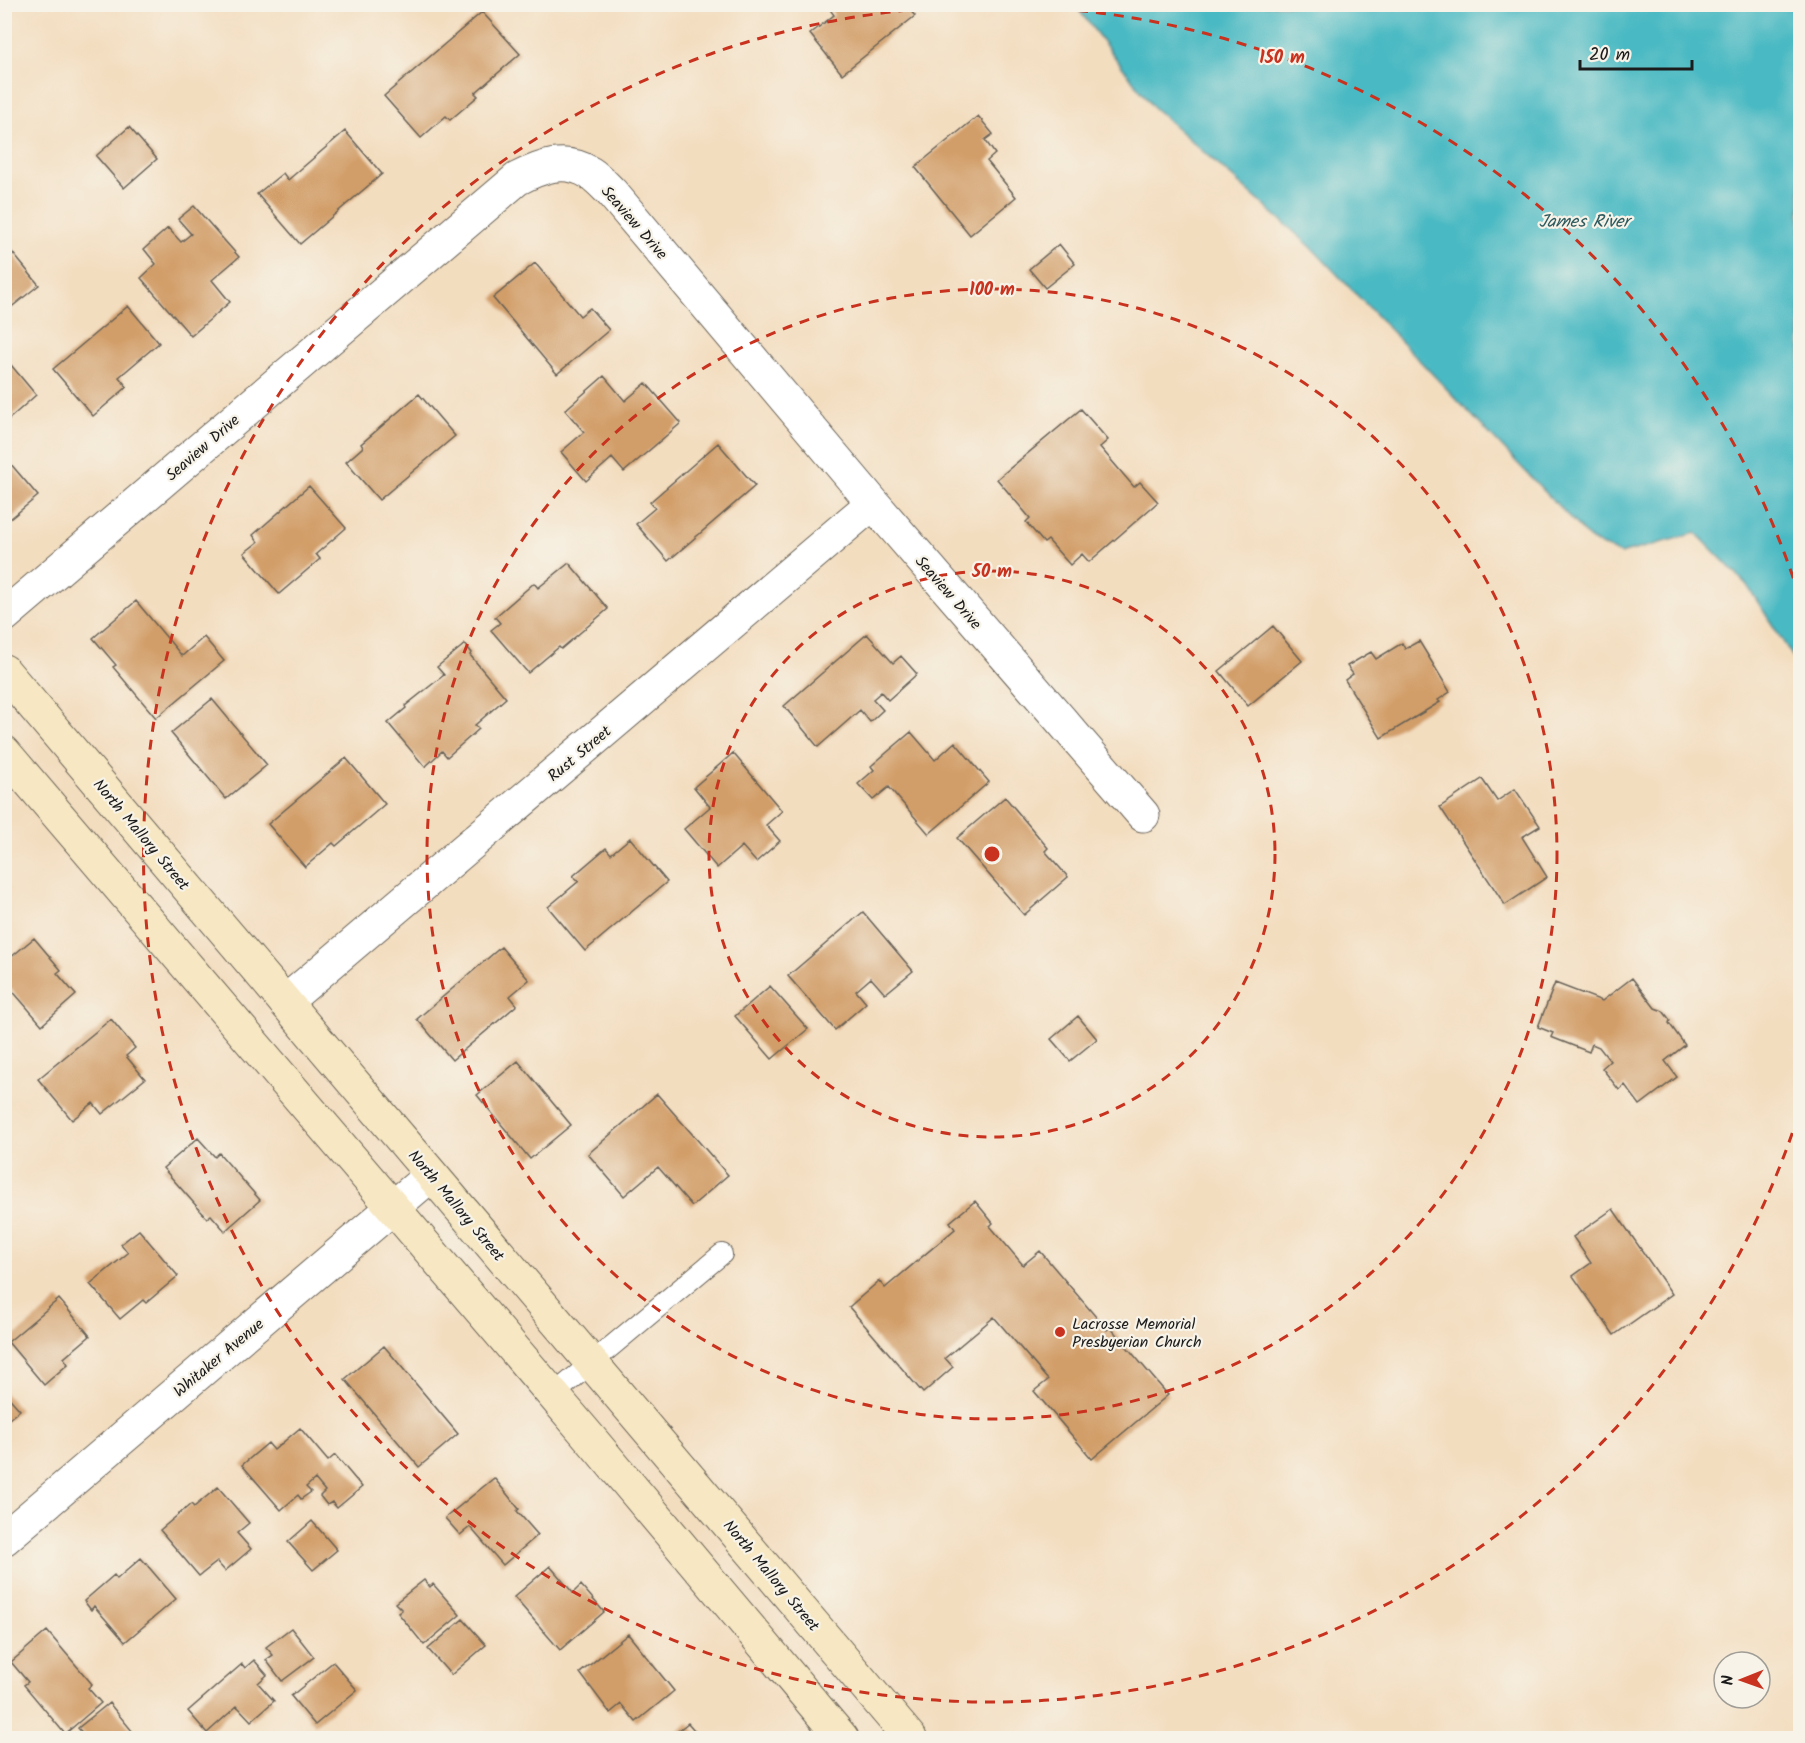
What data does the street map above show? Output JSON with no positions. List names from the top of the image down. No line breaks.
{"streets":{"main road":["North Mallory Street"],"street":["Seaview Drive","Rust Street","Whitaker Avenue"]},"crossings":[["Seaview Drive","Rust Street"],["Rust Street","North Mallory Street"],["North Mallory Street","Whitaker Avenue"]],"water":["James River"],"places":["Lacrosse Memorial Presbyerian Church"],"scale_bar":"20 m","north":"left","rings":["150 m","100 m","50 m"]}
